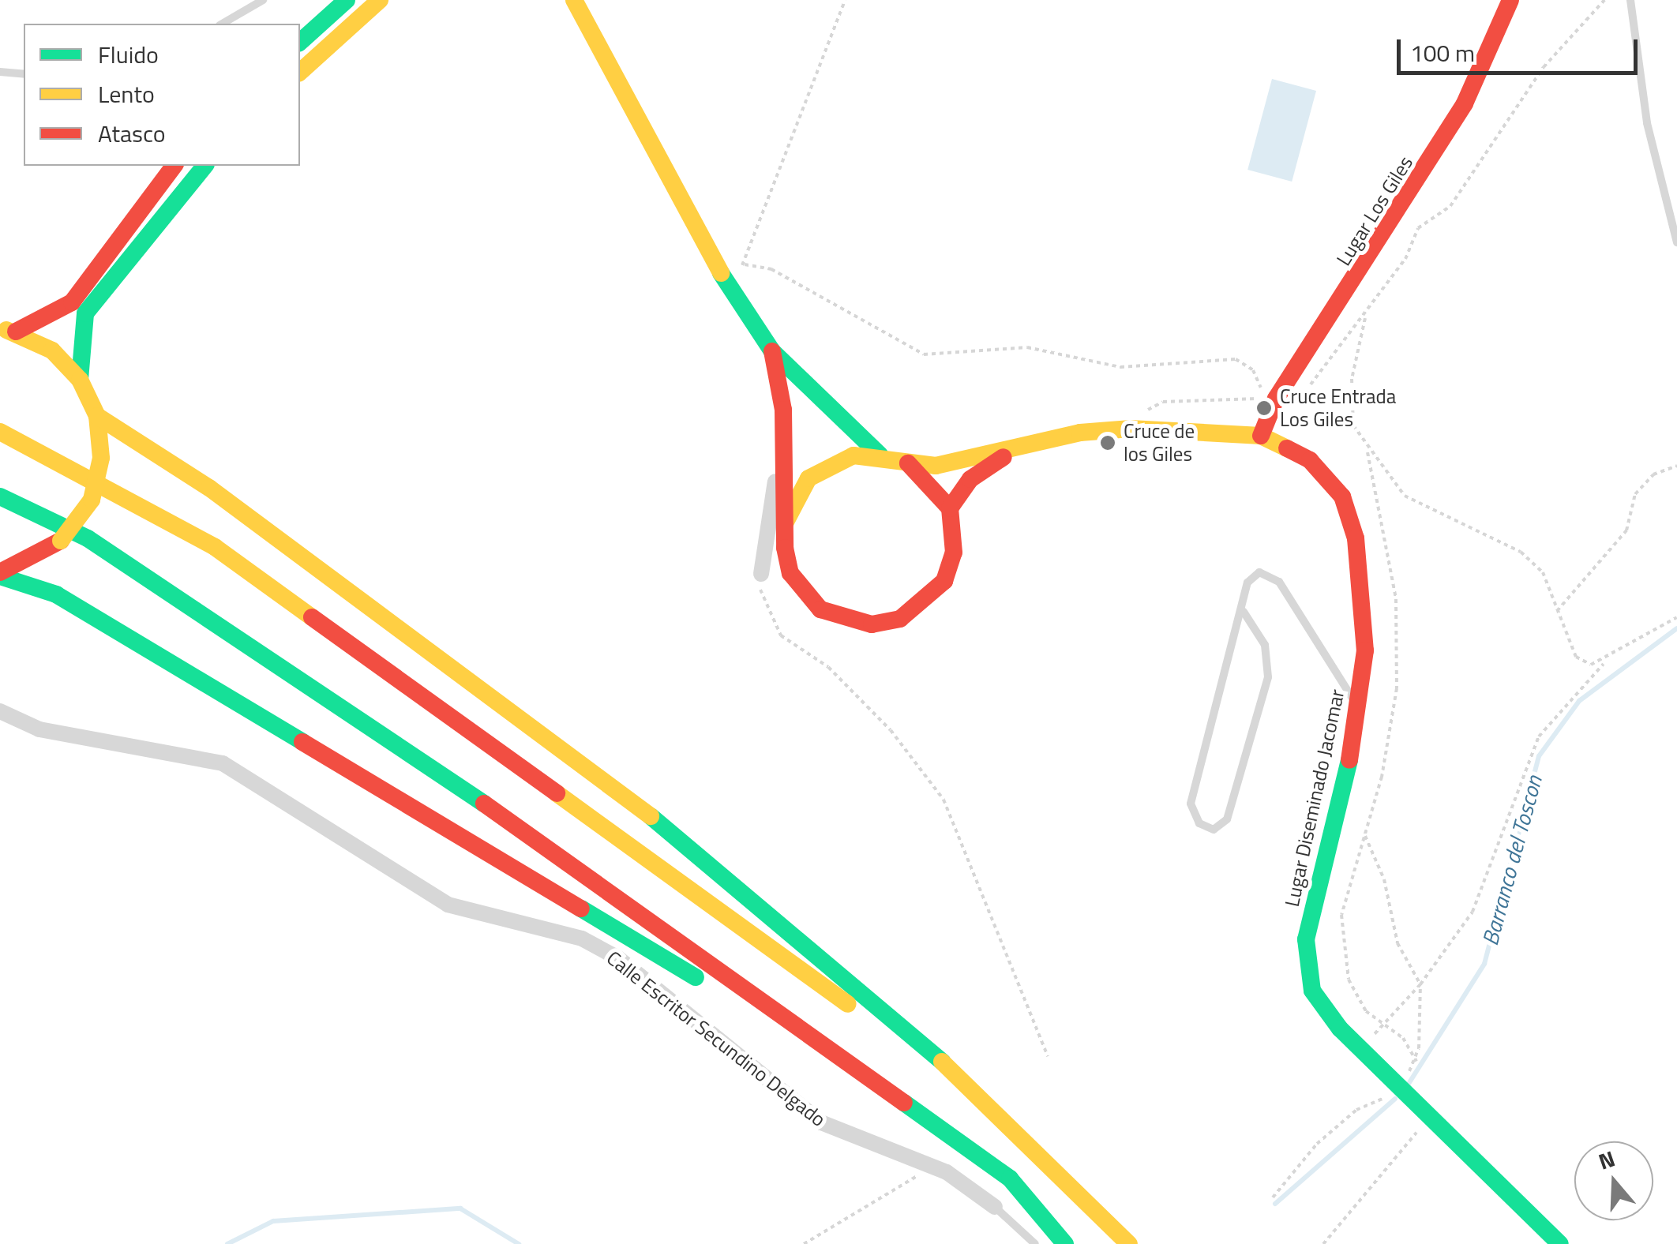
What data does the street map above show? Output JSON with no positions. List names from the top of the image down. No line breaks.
{"streets":{"main road":["Lugar Los Giles","Lugar Diseminado Jacomar"],"street":["Calle Escritor Secundino Delgado"]},"crossings":[["Lugar Los Giles","Lugar Diseminado Jacomar"]],"water":["Barranco del Toscon"],"places":["Cruce Entrada Los Giles","Cruce de los Giles"],"legend":["Fluido","Lento","Atasco"],"scale_bar":"100 m","north":"top"}
